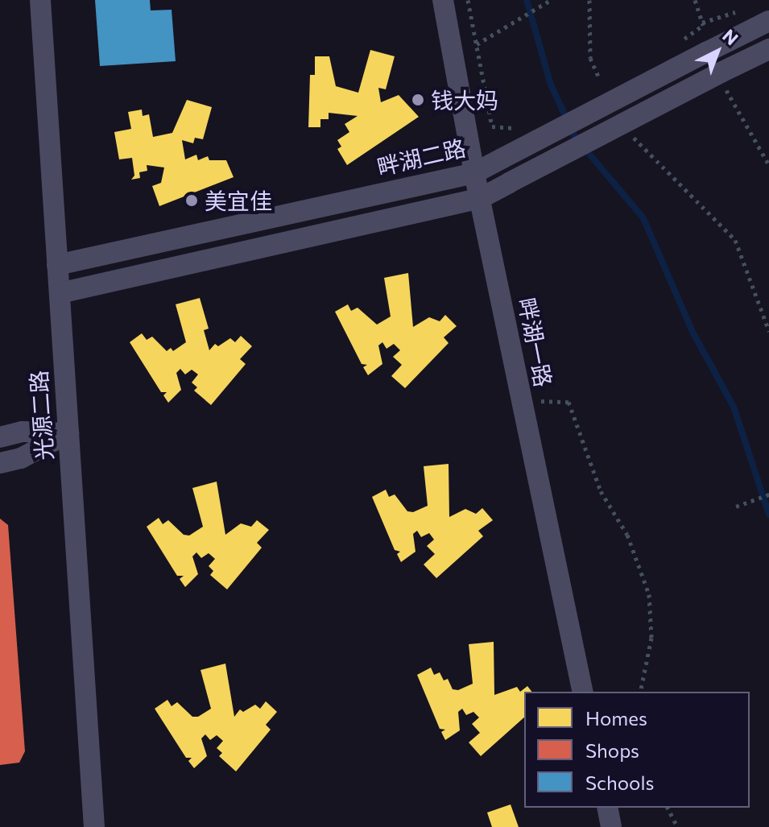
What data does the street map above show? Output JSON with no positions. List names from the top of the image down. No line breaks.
{"streets":{"street":["畔湖二路","畔湖一路","光源二路"]},"crossings":[["畔湖二路","畔湖一路"],["畔湖二路","光源二路"]],"places":["钱大妈","美宜佳"],"legend":["Homes","Shops","Schools"],"north":"top right"}
